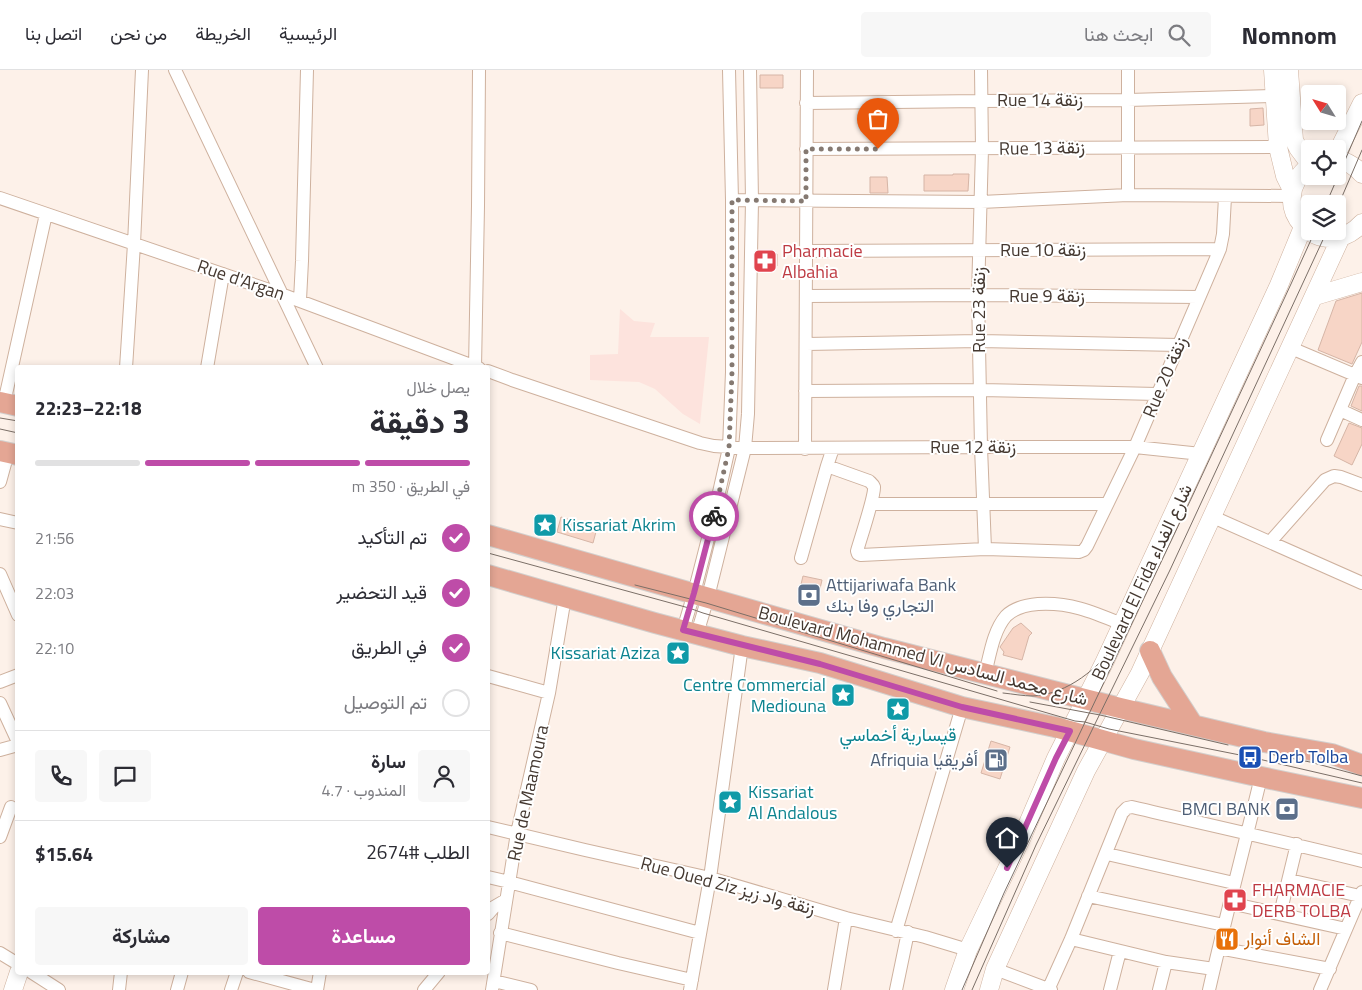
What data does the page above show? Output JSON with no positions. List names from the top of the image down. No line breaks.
{"streets":{"main road":["Boulevard El Fida شارع الفداء","Boulevard Mohammed VI شارع محمد السادس"],"street":["Rue 14 زنقة","Rue 13 زنقة","Rue 10 زنقة","Rue d'Argan","Rue 9 زنقة","Rue 23 زنقة","Rue 20 زنقة","Rue 12 زنقة","Rue de Maamoura","Rue Oued Ziz زنقة واد زيز"]},"crossings":[["Rue 14 زنقة","Rue 23 زنقة"],["Rue 13 زنقة","Rue 23 زنقة"],["Rue 10 زنقة","Rue 23 زنقة"],["Rue 10 زنقة","Rue 20 زنقة"],["Rue 9 زنقة","Rue 23 زنقة"],["Rue 9 زنقة","Rue 20 زنقة"],["Rue 23 زنقة","Rue 20 زنقة"],["Rue 23 زنقة","Rue 12 زنقة"],["Rue 20 زنقة","Rue 12 زنقة"],["Rue 12 زنقة","Boulevard El Fida شارع الفداء"],["Boulevard El Fida شارع الفداء","Boulevard Mohammed VI شارع محمد السادس"],["Boulevard El Fida شارع الفداء","Rue Oued Ziz زنقة واد زيز"],["Boulevard Mohammed VI شارع محمد السادس","Rue de Maamoura"],["Rue de Maamoura","Rue Oued Ziz زنقة واد زيز"]],"places":{"pharmacy":["Pharmacie Albahia","FHARMACIE DERB TOLBA"],"place":["Kissariat Akrim","Kissariat Aziza","Centre Commercial Mediouna","قيسارية أخماسي","Kissariat Al Andalous"],"bank":["Attijariwafa Bank التجاري وفا بنك","BMCI BANK"],"bus stop":["Derb Tolba"],"fuel station":["Afriquia أفريقيا"],"restaurant":["الشاف أنوار"]},"north":"top left","page":{"header":"Nomnom","search":"ابحث هنا","nav":["الرئيسية","الخريطة","من نحن","اتصل بنا"],"heading":["3 دقيقة","يصل خلال","22:18–22:23"],"panel":["سارة","المندوب · 4.7","الطلب #2674","$15.64"],"bar":"في الطريق · 350 m","list":[["تم التأكيد","21:56"],["قيد التحضير","22:03"],["في الطريق","22:10"],"تم التوصيل"],"buttons":["مساعدة","مشاركة"]}}
